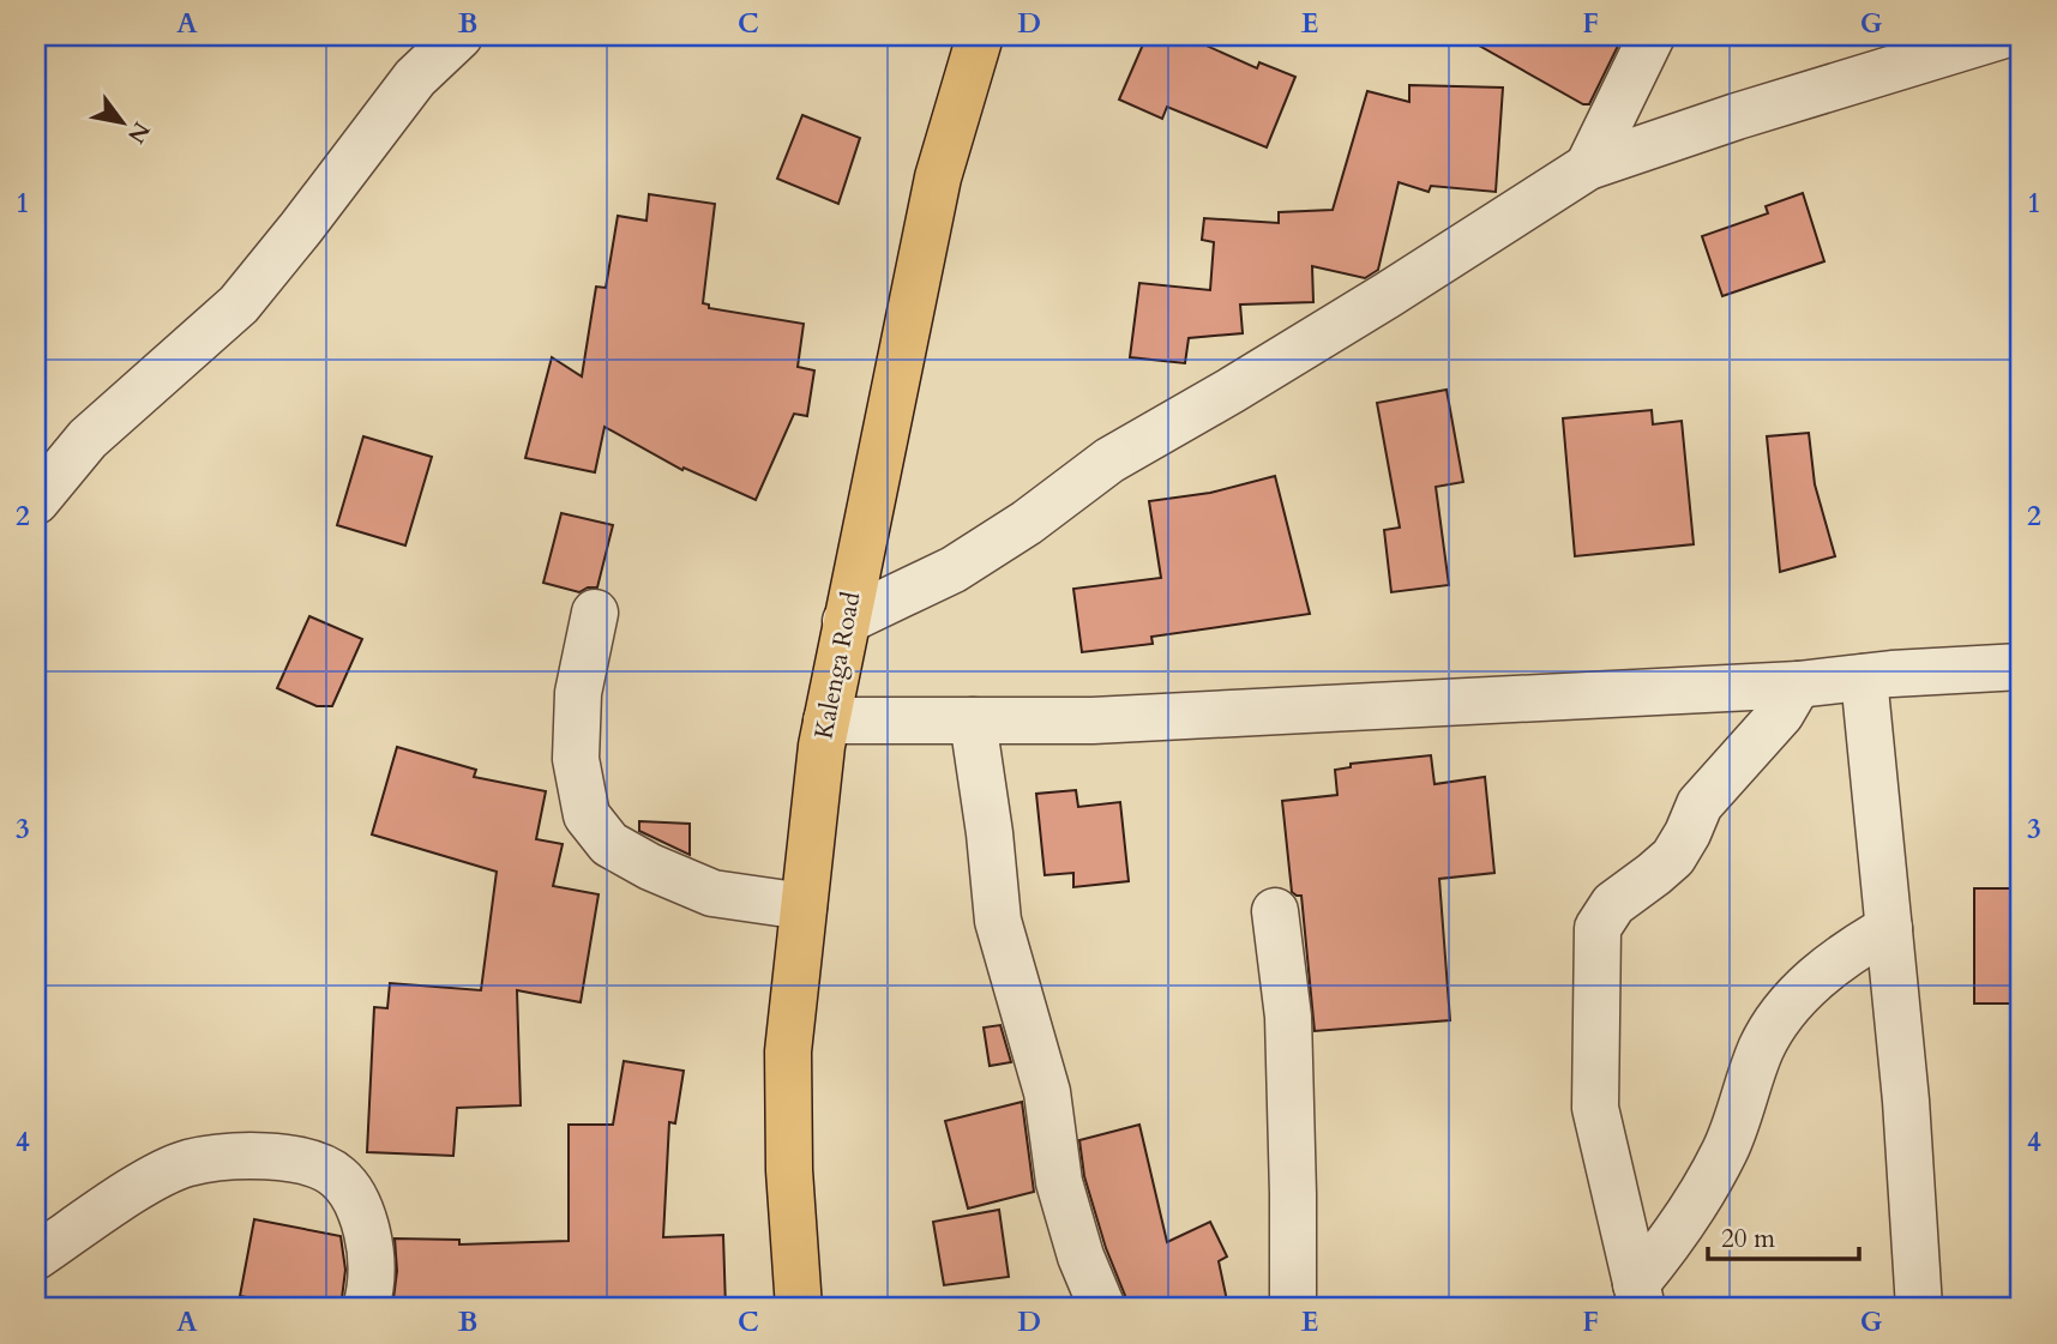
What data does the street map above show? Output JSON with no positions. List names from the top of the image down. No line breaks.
{"streets":{"main road":["Kalenga Road"]},"scale_bar":"20 m","north":"bottom right","grid":{"columns":["A","B","C","D","E","F","G"],"rows":["1","2","3","4"]}}
